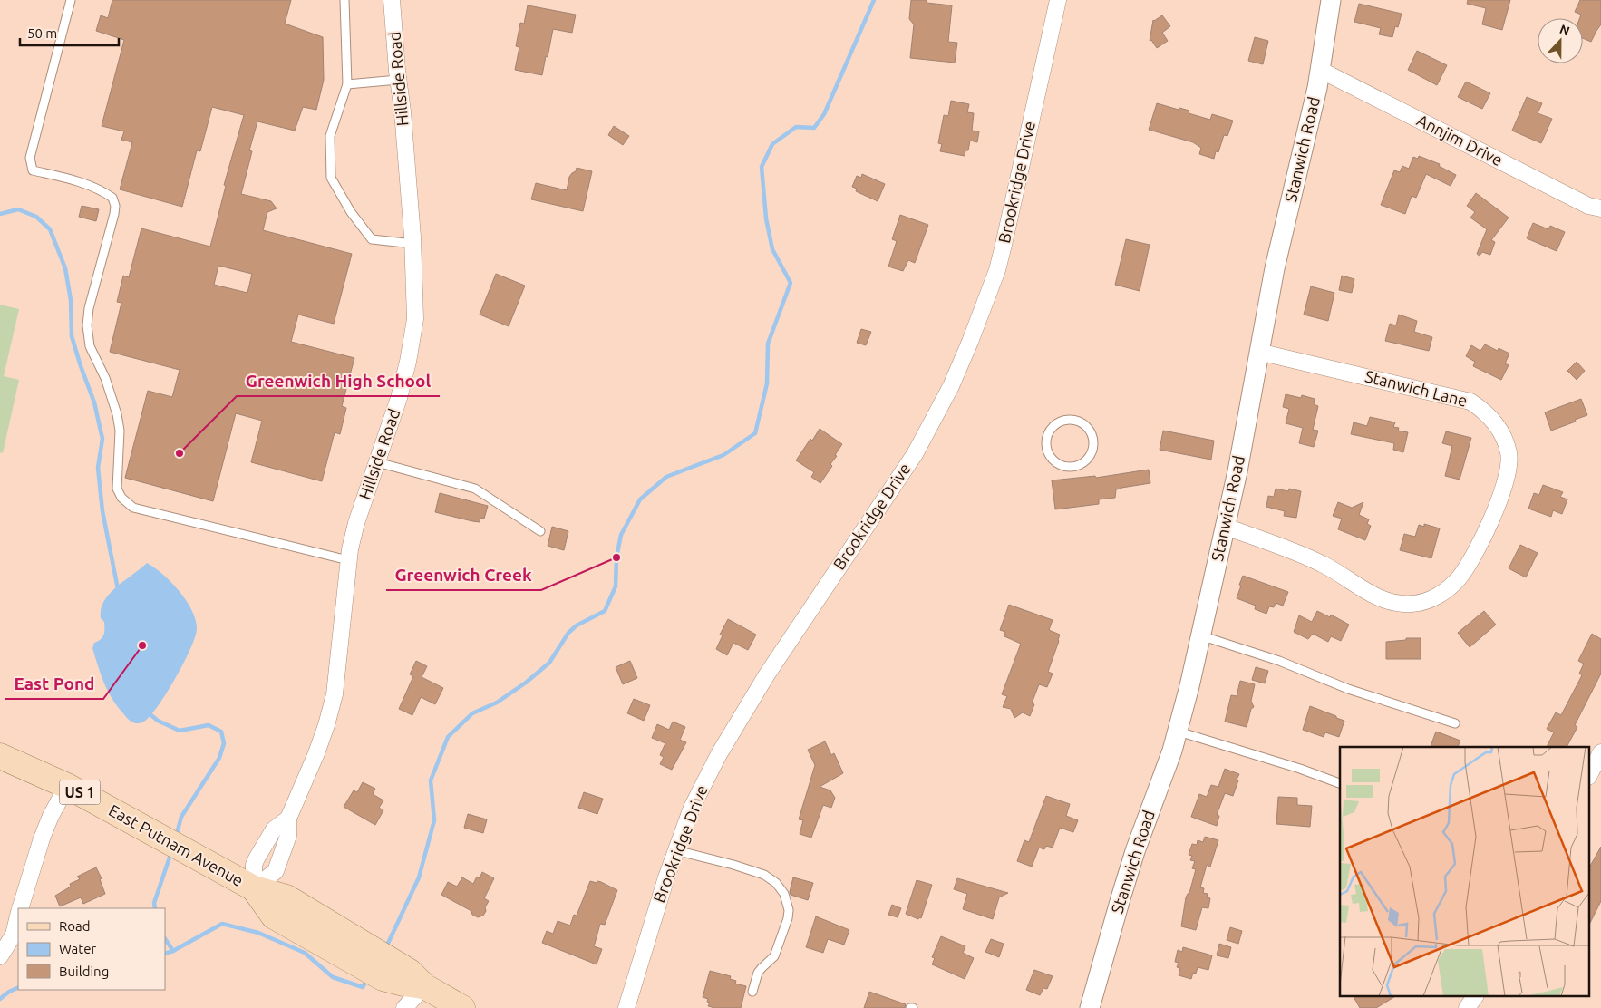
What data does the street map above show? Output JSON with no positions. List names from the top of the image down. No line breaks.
{"streets":{"main road":["US 1","East Putnam Avenue"],"street":["Hillside Road","Annjim Drive","Stanwich Road","Brookridge Drive","Stanwich Lane"]},"crossings":[["Hillside Road","East Putnam Avenue"],["Annjim Drive","Stanwich Road"],["Stanwich Road","Stanwich Lane"]],"places":["Greenwich High School","Greenwich Creek","East Pond"],"legend":["Road","Water","Building"],"scale_bar":"50 m","north":"top"}
